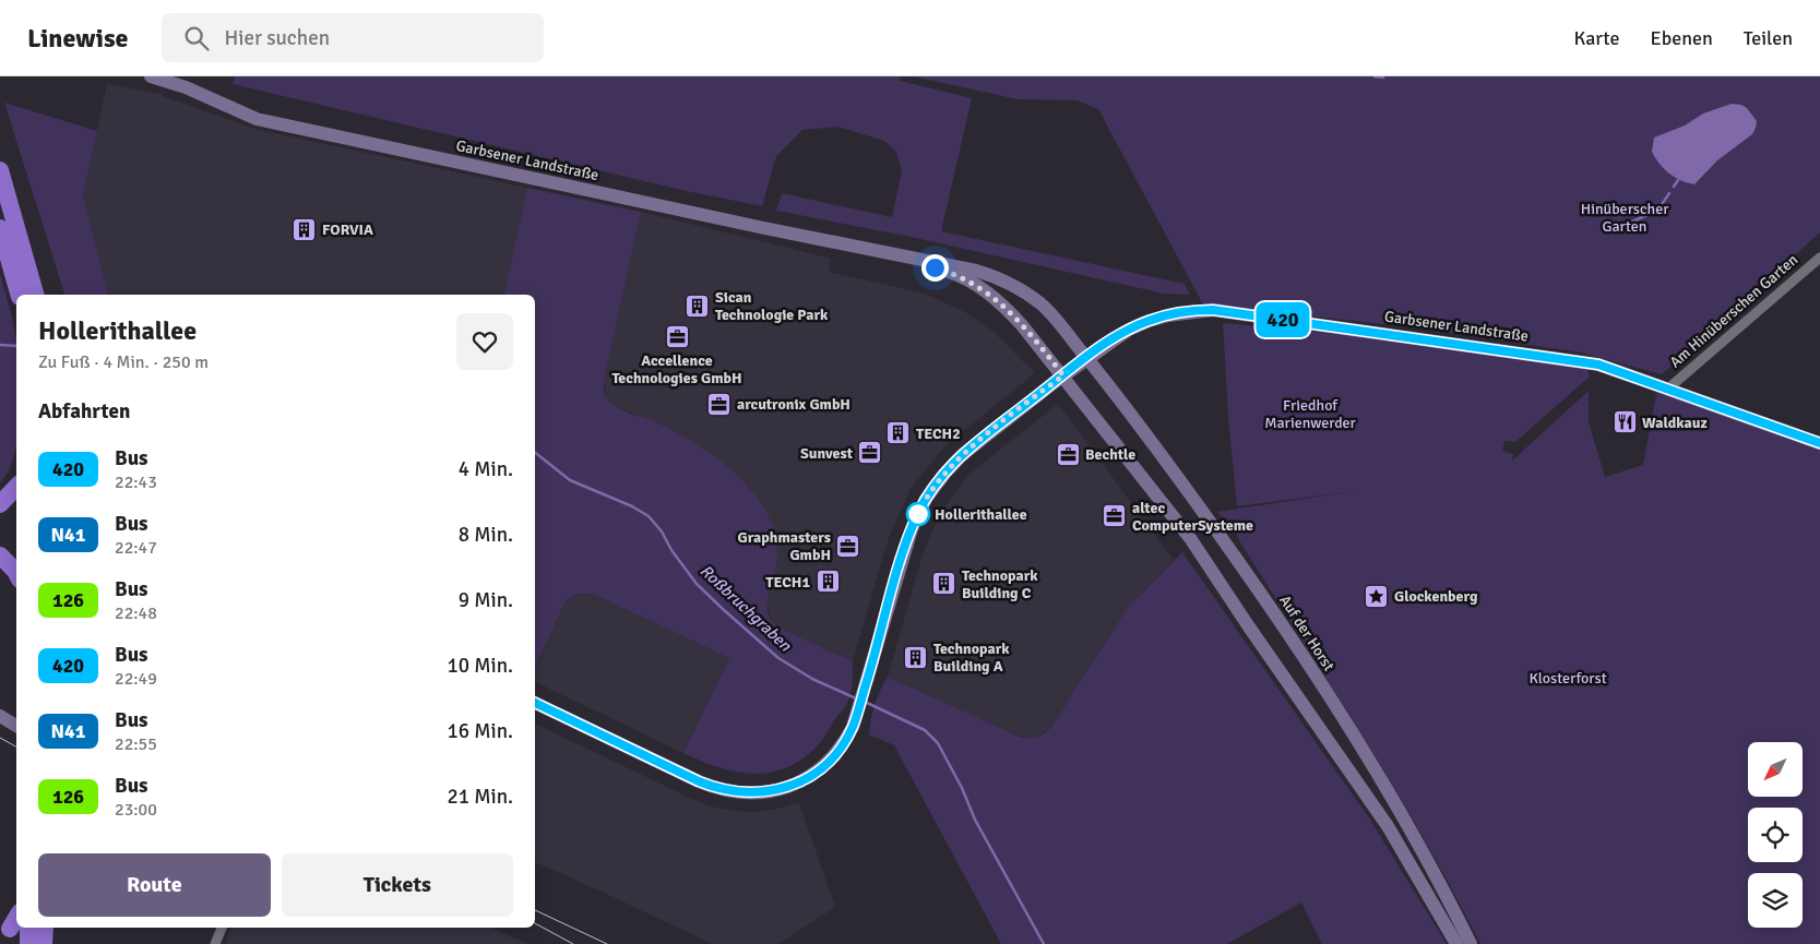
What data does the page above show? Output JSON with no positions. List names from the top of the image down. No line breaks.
{"streets":{"street":["Garbsener Landstraße","Am Hinüberschen Garten","Auf der Horst"]},"crossings":[["Garbsener Landstraße","Am Hinüberschen Garten"],["Garbsener Landstraße","Auf der Horst"]],"water":["Roßbruchgraben"],"parks":["Hinüberscher Garten","Friedhof Marienwerder","Klosterforst"],"places":{"building":["FORVIA","Sican Technologie Park","TECH2","TECH1","Technopark Building C","Technopark Building A"],"office":["Accellence Technologies GmbH","arcutronix GmbH","Sunvest","Bechtle","altec ComputerSysteme","Graphmasters GmbH"],"restaurant":["Waldkauz"],"other":["Hollerithallee"],"place":["Glockenberg"]},"lines":["bus line 420"],"north":"bottom left","page":{"header":"Linewise","search":"Hier suchen","nav":["Karte","Ebenen","Teilen"],"on_map":"420","heading":[["Hollerithallee","Zu Fuß · 4 Min. · 250 m"],"Abfahrten"],"list":[{"mark":"420","name":"Bus","note":"22:43","value":"4 Min."},{"mark":"N41","name":"Bus","note":"22:47","value":"8 Min."},{"mark":"126","name":"Bus","note":"22:48","value":"9 Min."},{"mark":"420","name":"Bus","note":"22:49","value":"10 Min."},{"mark":"N41","name":"Bus","note":"22:55","value":"16 Min."},{"mark":"126","name":"Bus","note":"23:00","value":"21 Min."}],"buttons":["Route","Tickets"]}}
